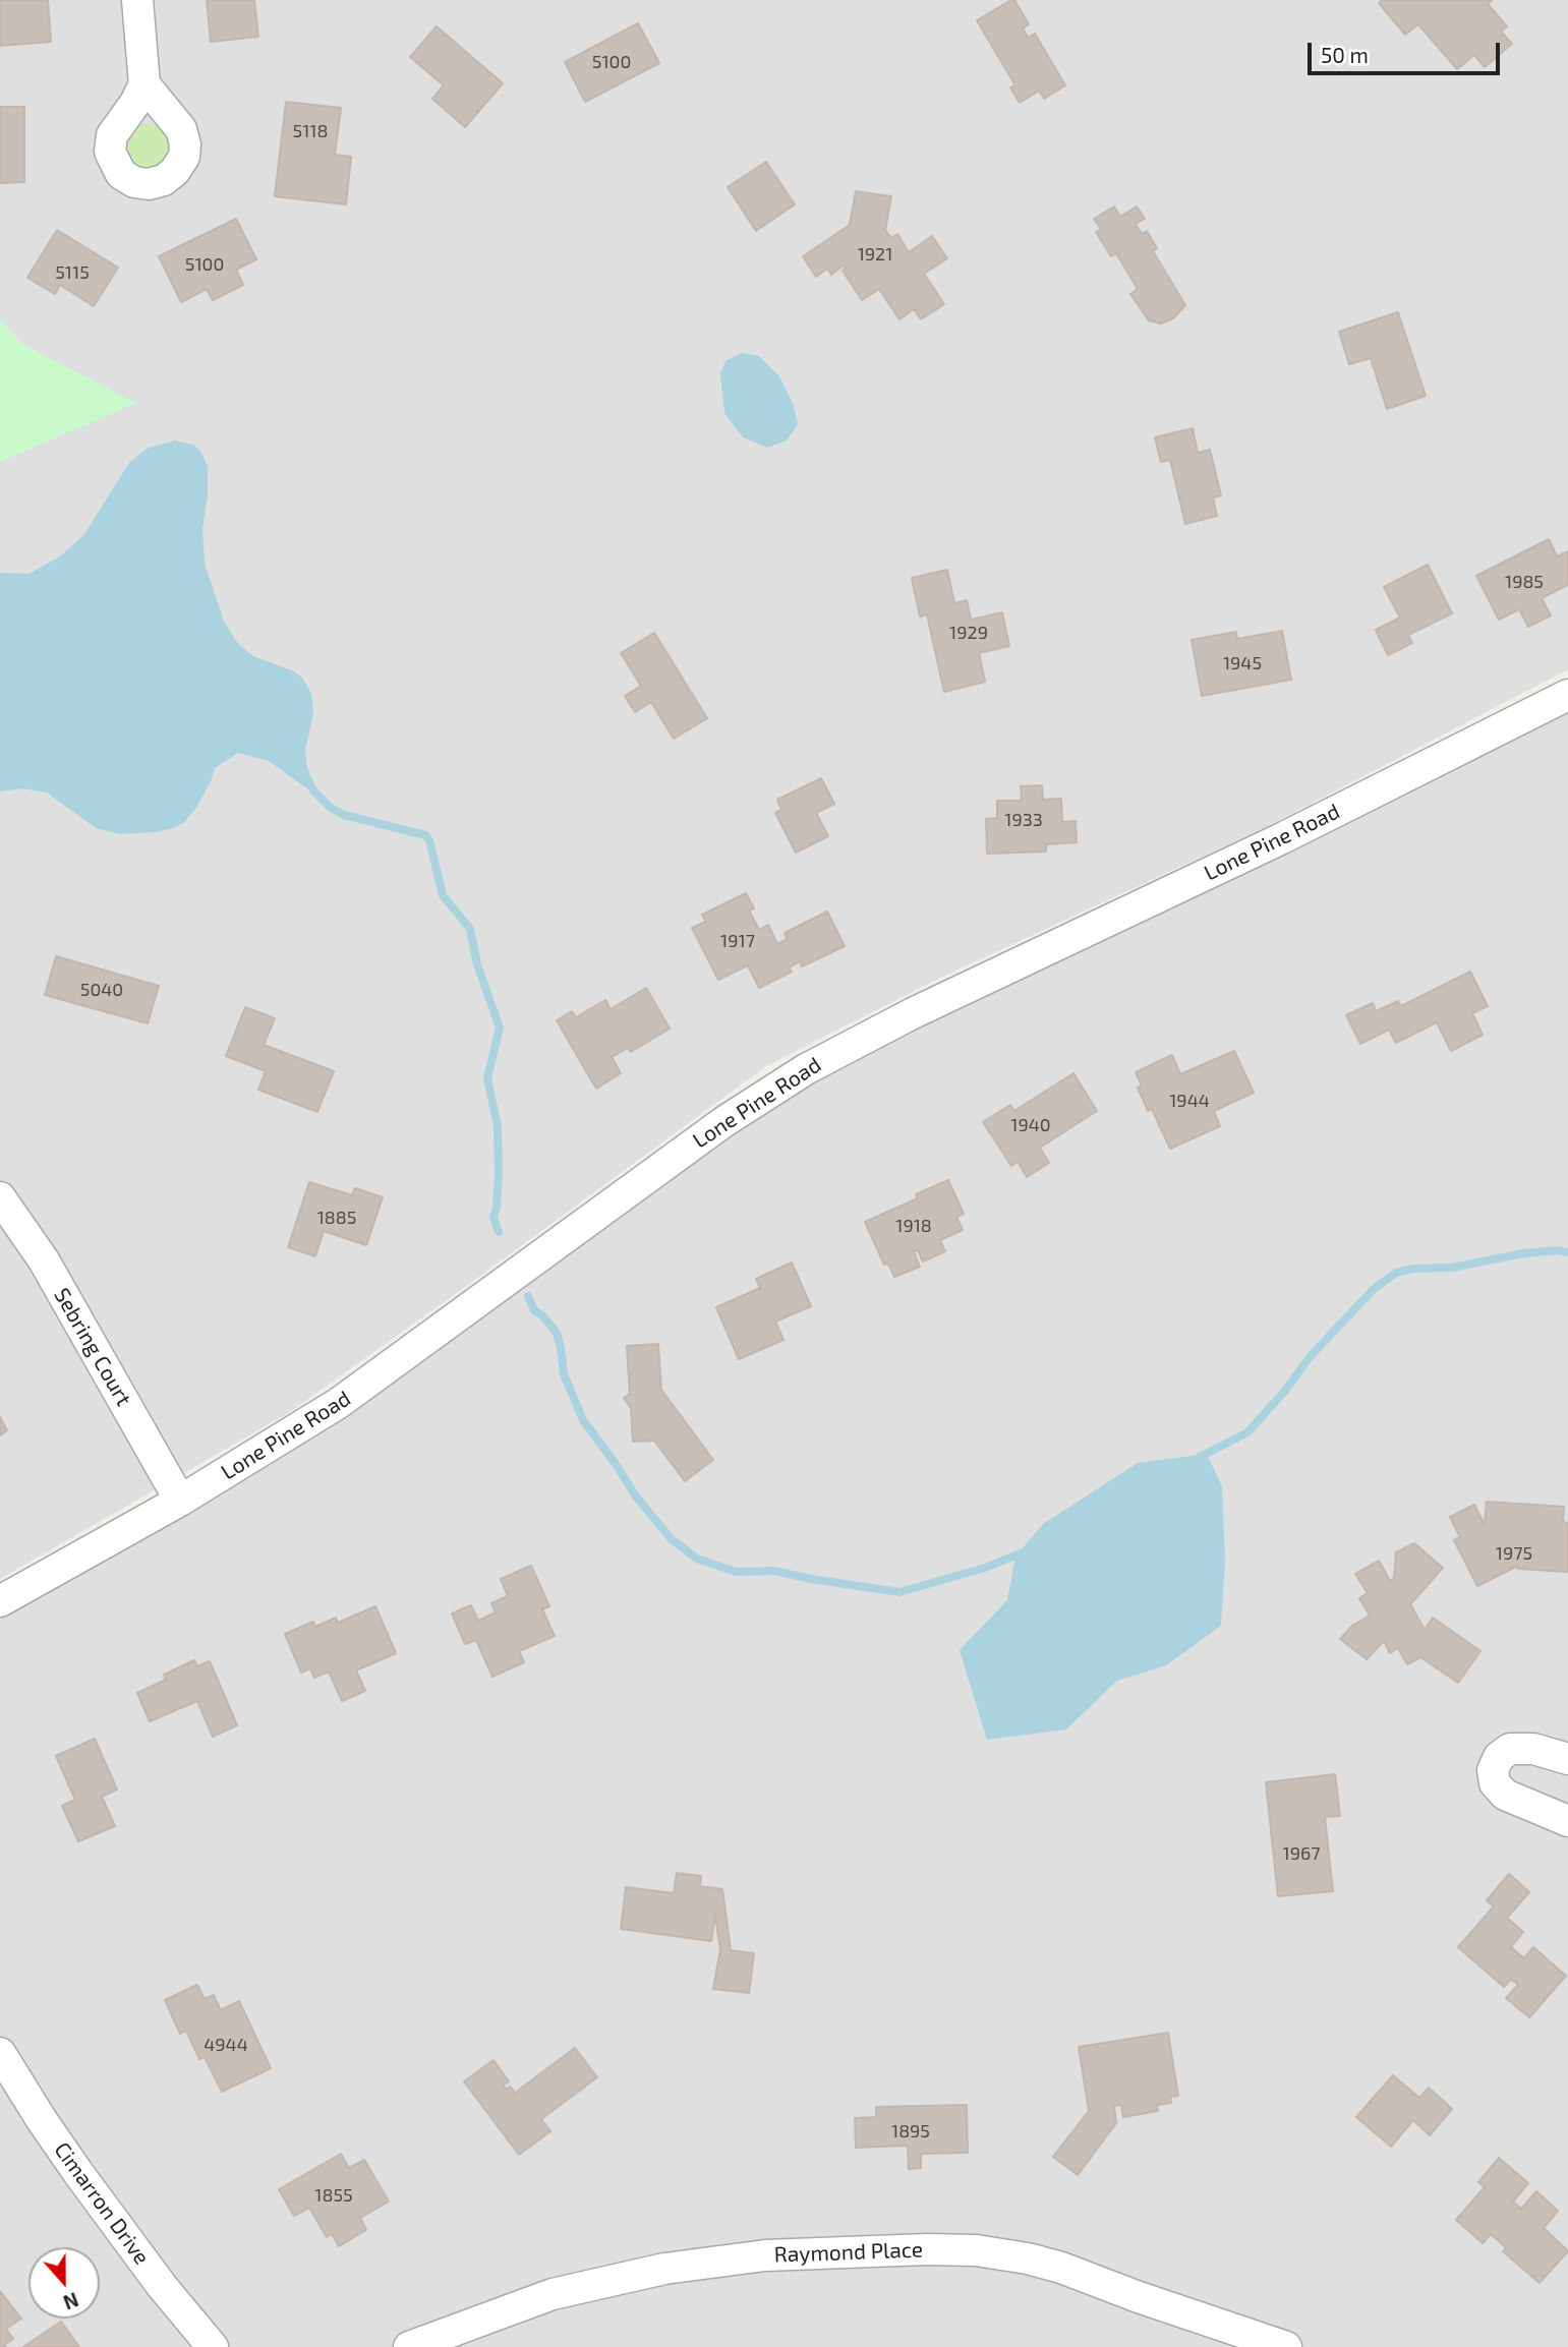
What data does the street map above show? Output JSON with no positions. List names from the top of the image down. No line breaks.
{"streets":{"street":["Lone Pine Road","Sebring Court","Cimarron Drive","Raymond Place"]},"crossings":[["Lone Pine Road","Sebring Court"]],"house_numbers":["5100","5118","1921","5100","5115","1985","1929","1945","1933","1917","5040","1944","1940","1885","1918","1975","1967","4944","1895","1855"],"scale_bar":"50 m","north":"bottom"}
